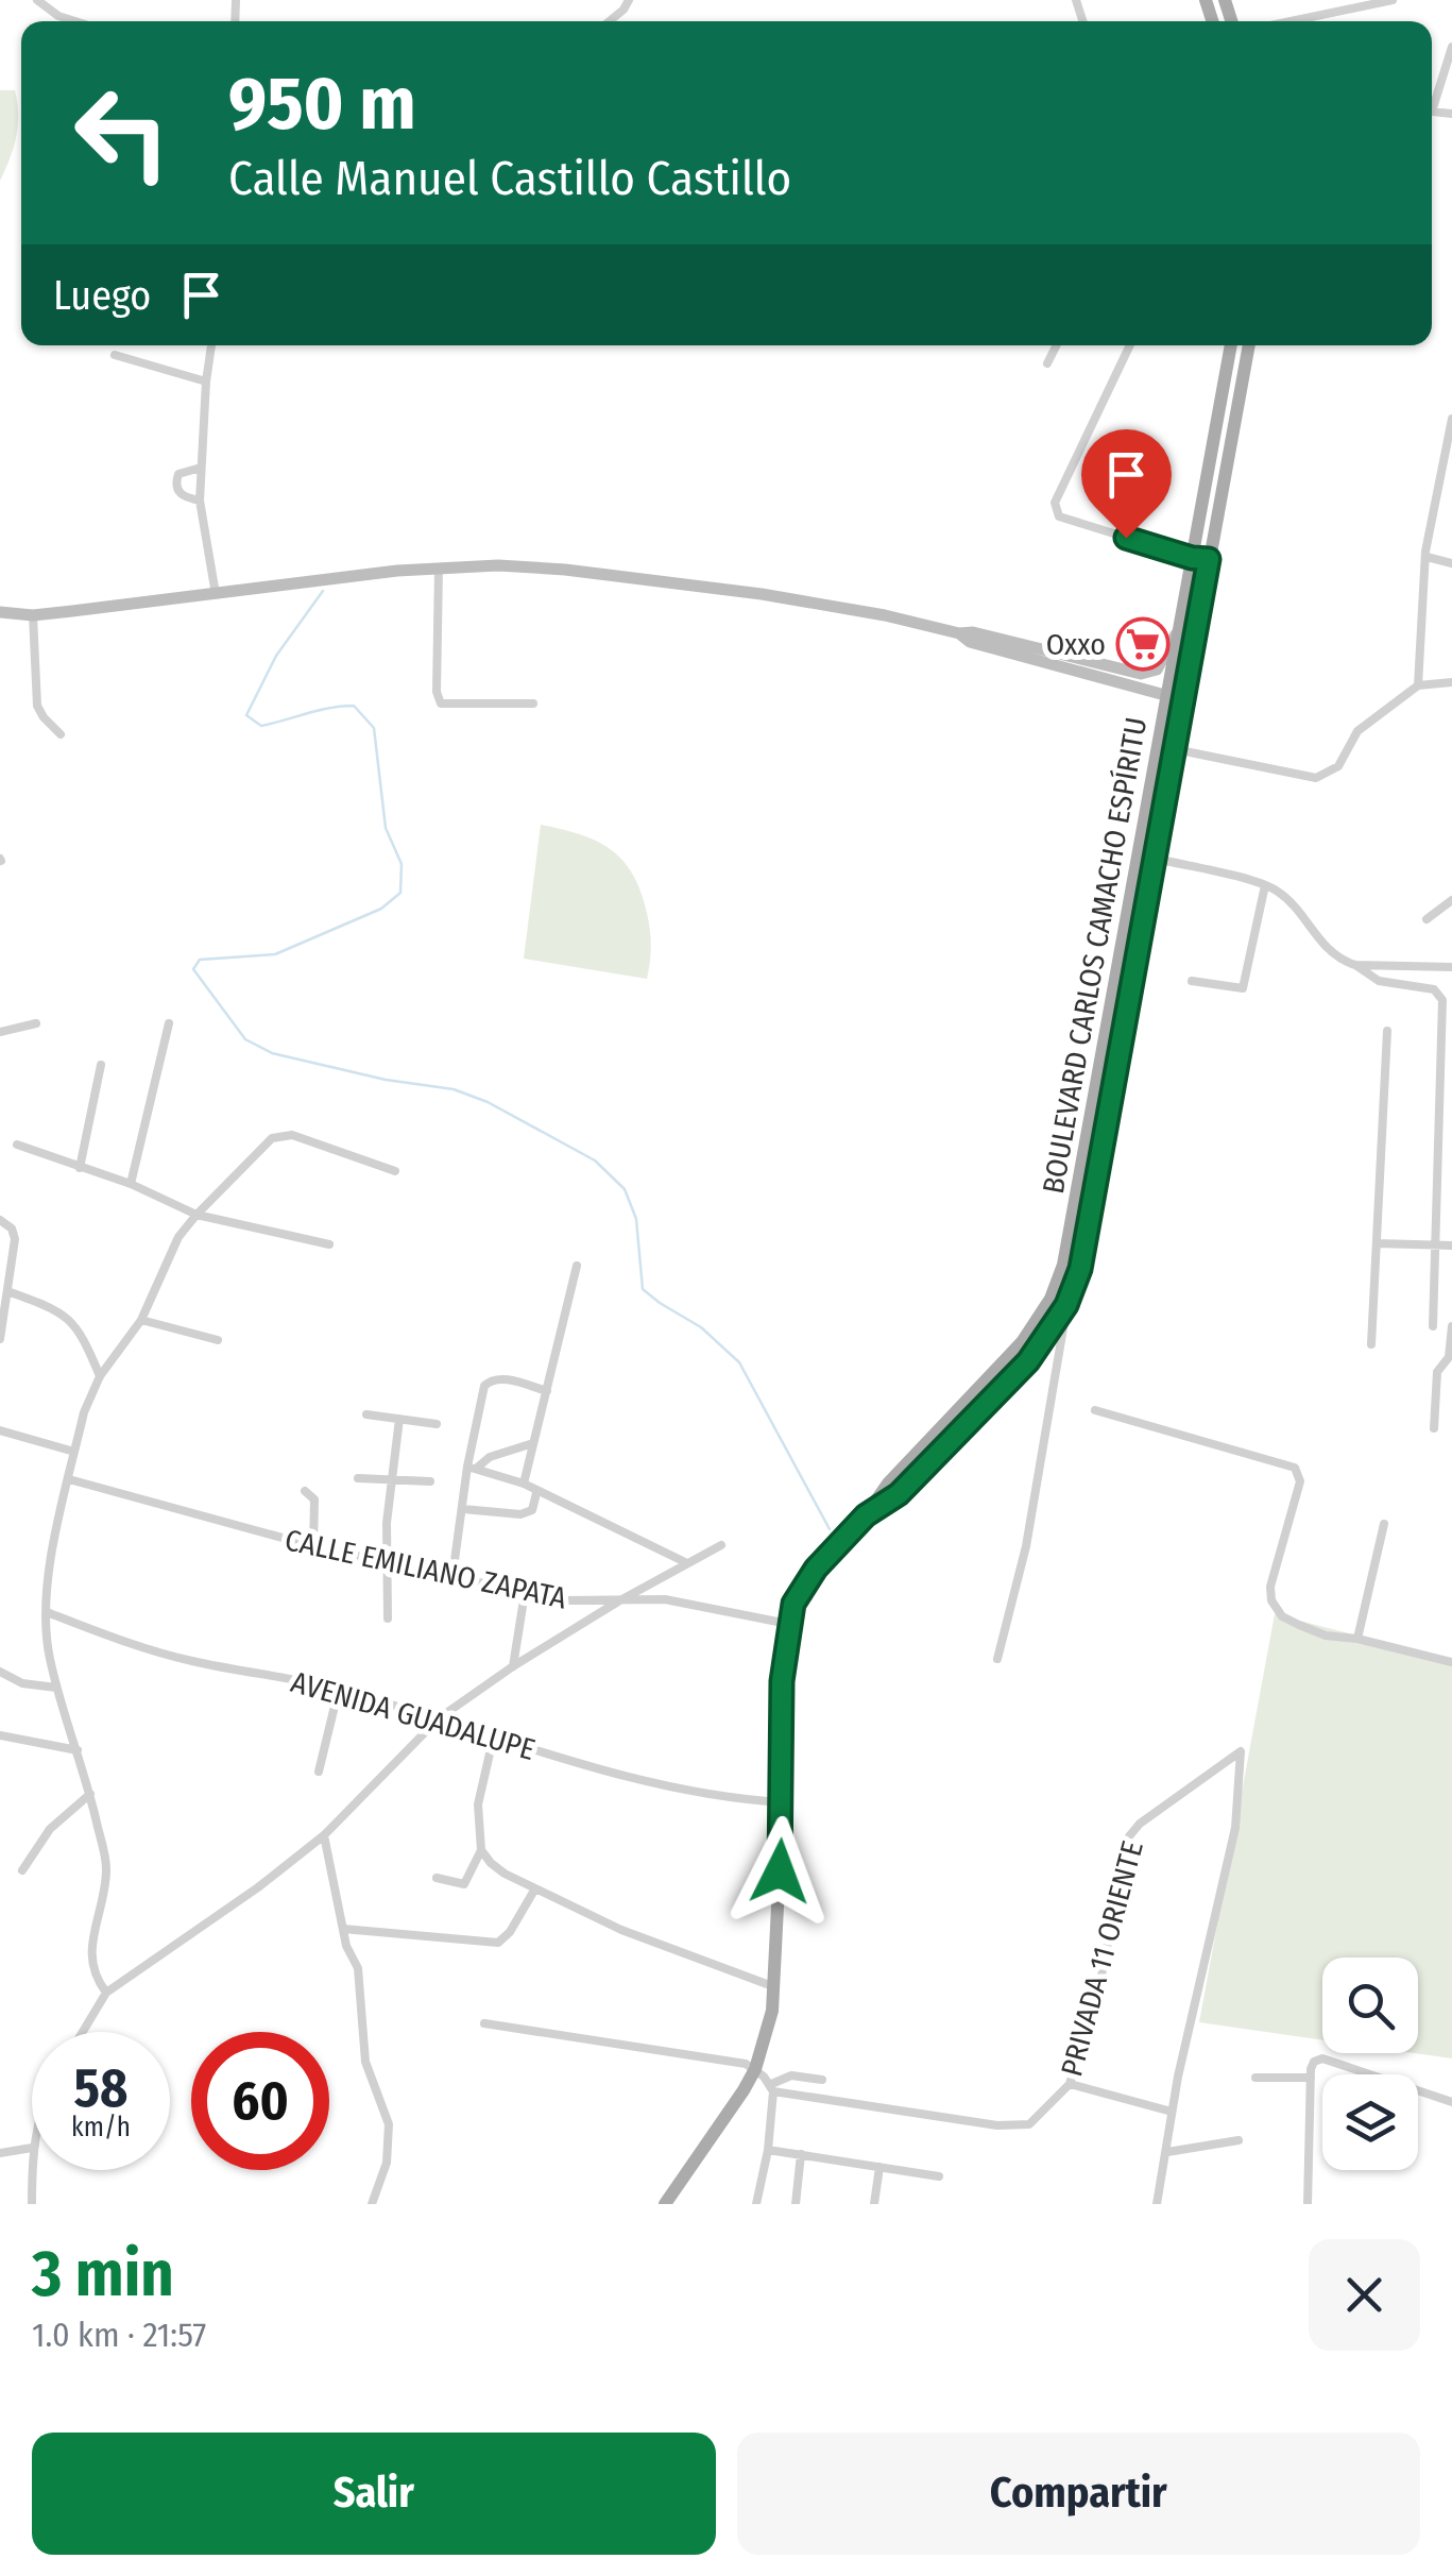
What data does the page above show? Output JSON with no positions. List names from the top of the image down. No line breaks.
{"streets":{"main road":["BOULEVARD CARLOS CAMACHO ESPÍRITU"],"street":["CALLE EMILIANO ZAPATA","AVENIDA GUADALUPE","PRIVADA 11 ORIENTE"]},"crossings":[["BOULEVARD CARLOS CAMACHO ESPÍRITU","CALLE EMILIANO ZAPATA"],["BOULEVARD CARLOS CAMACHO ESPÍRITU","AVENIDA GUADALUPE"]],"places":{"supermarket":["Oxxo"]},"page":{"turn":["950 m","Calle Manuel Castillo Castillo"],"then":"Luego","speed":"58 km/h","limit":"60","heading":["3 min","1.0 km · 21:57"],"buttons":["Salir","Compartir"]}}
